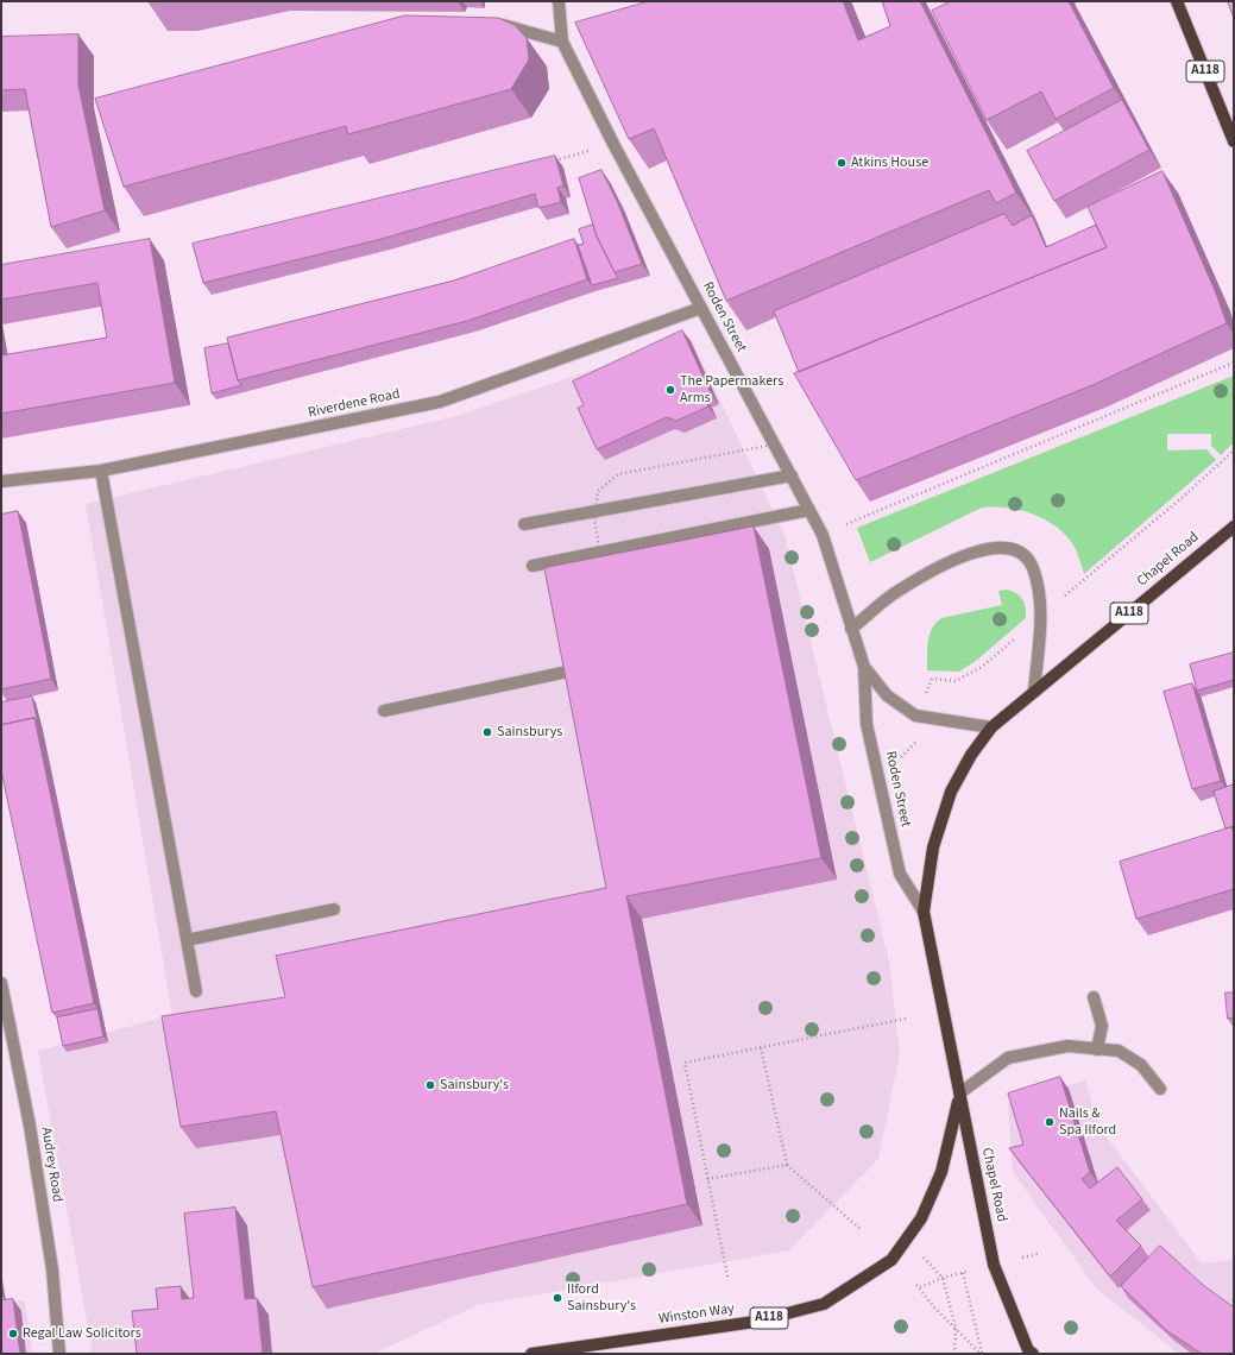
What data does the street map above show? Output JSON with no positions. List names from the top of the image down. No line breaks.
{"streets":{"main road":["A118","Chapel Road","Winston Way"],"street":["Roden Street","Riverdene Road","Audrey Road"]},"crossings":[["A118","Roden Street"],["A118","Chapel Road"],["A118","Winston Way"],["Roden Street","Riverdene Road"],["Chapel Road","Winston Way"]],"places":["Atkins House","The Papermakers Arms","Sainsburys","Sainsbury's","Nails & Spa Ilford","Ilford Sainsbury's","Regal Law Solicitors"]}
